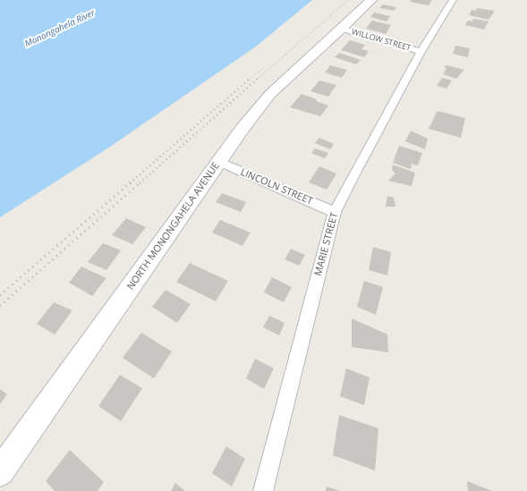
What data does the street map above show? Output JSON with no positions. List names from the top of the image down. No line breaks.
{"streets":{"main road":["NORTH MONONGAHELA AVENUE"],"street":["WILLOW STREET","LINCOLN STREET","MARIE STREET"]},"crossings":[["WILLOW STREET","NORTH MONONGAHELA AVENUE"],["WILLOW STREET","MARIE STREET"],["LINCOLN STREET","NORTH MONONGAHELA AVENUE"],["LINCOLN STREET","MARIE STREET"]],"water":["Monongahela River"]}
